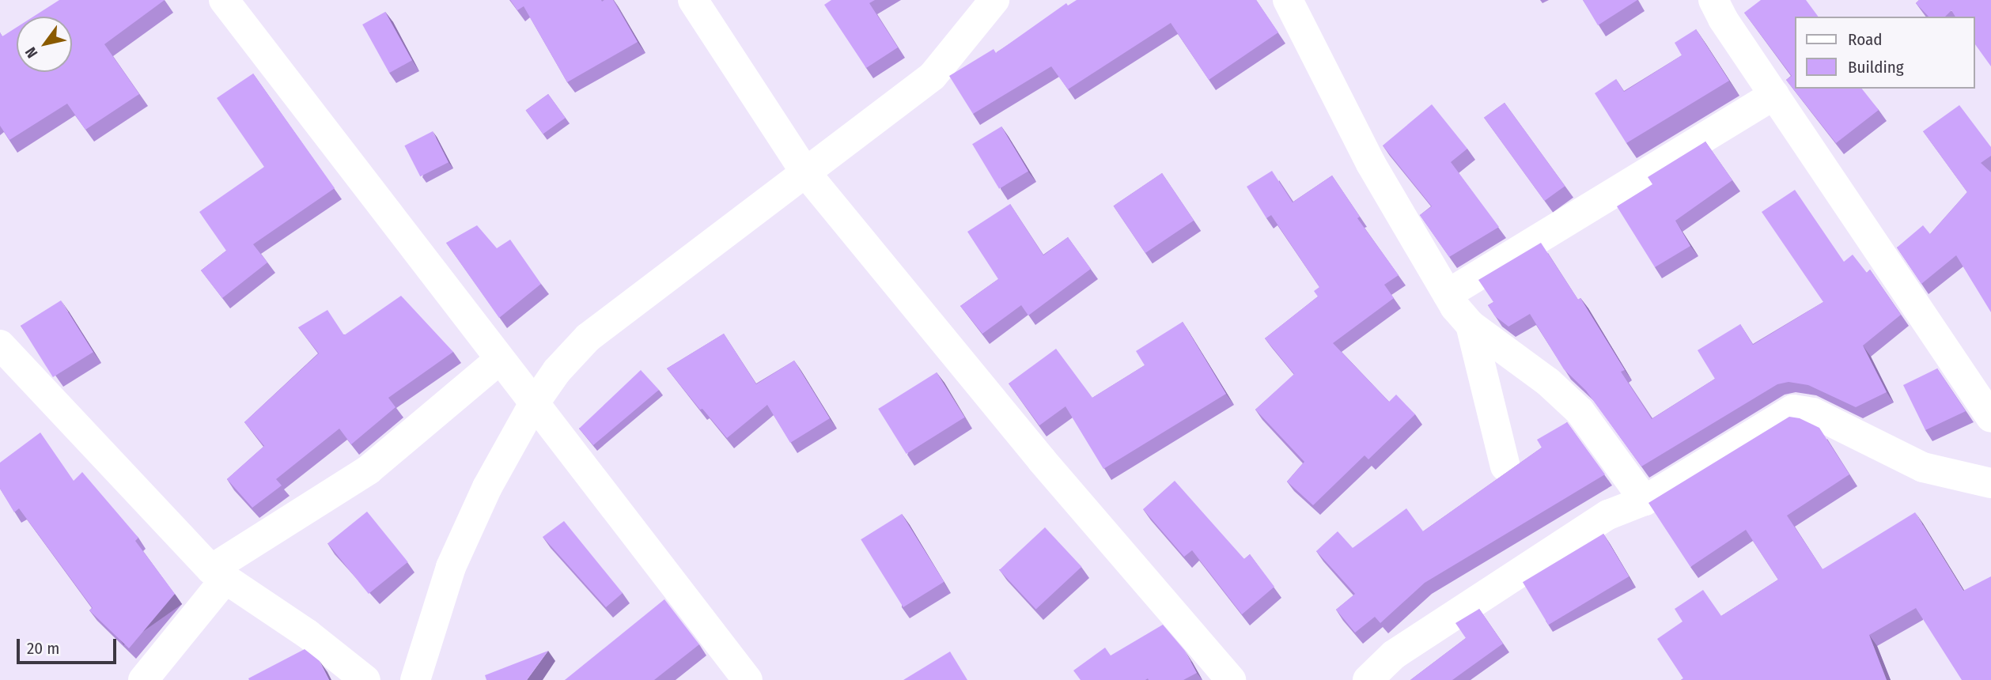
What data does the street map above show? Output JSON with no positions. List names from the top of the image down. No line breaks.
{"legend":["Road","Building"],"scale_bar":"20 m","north":"bottom left"}
